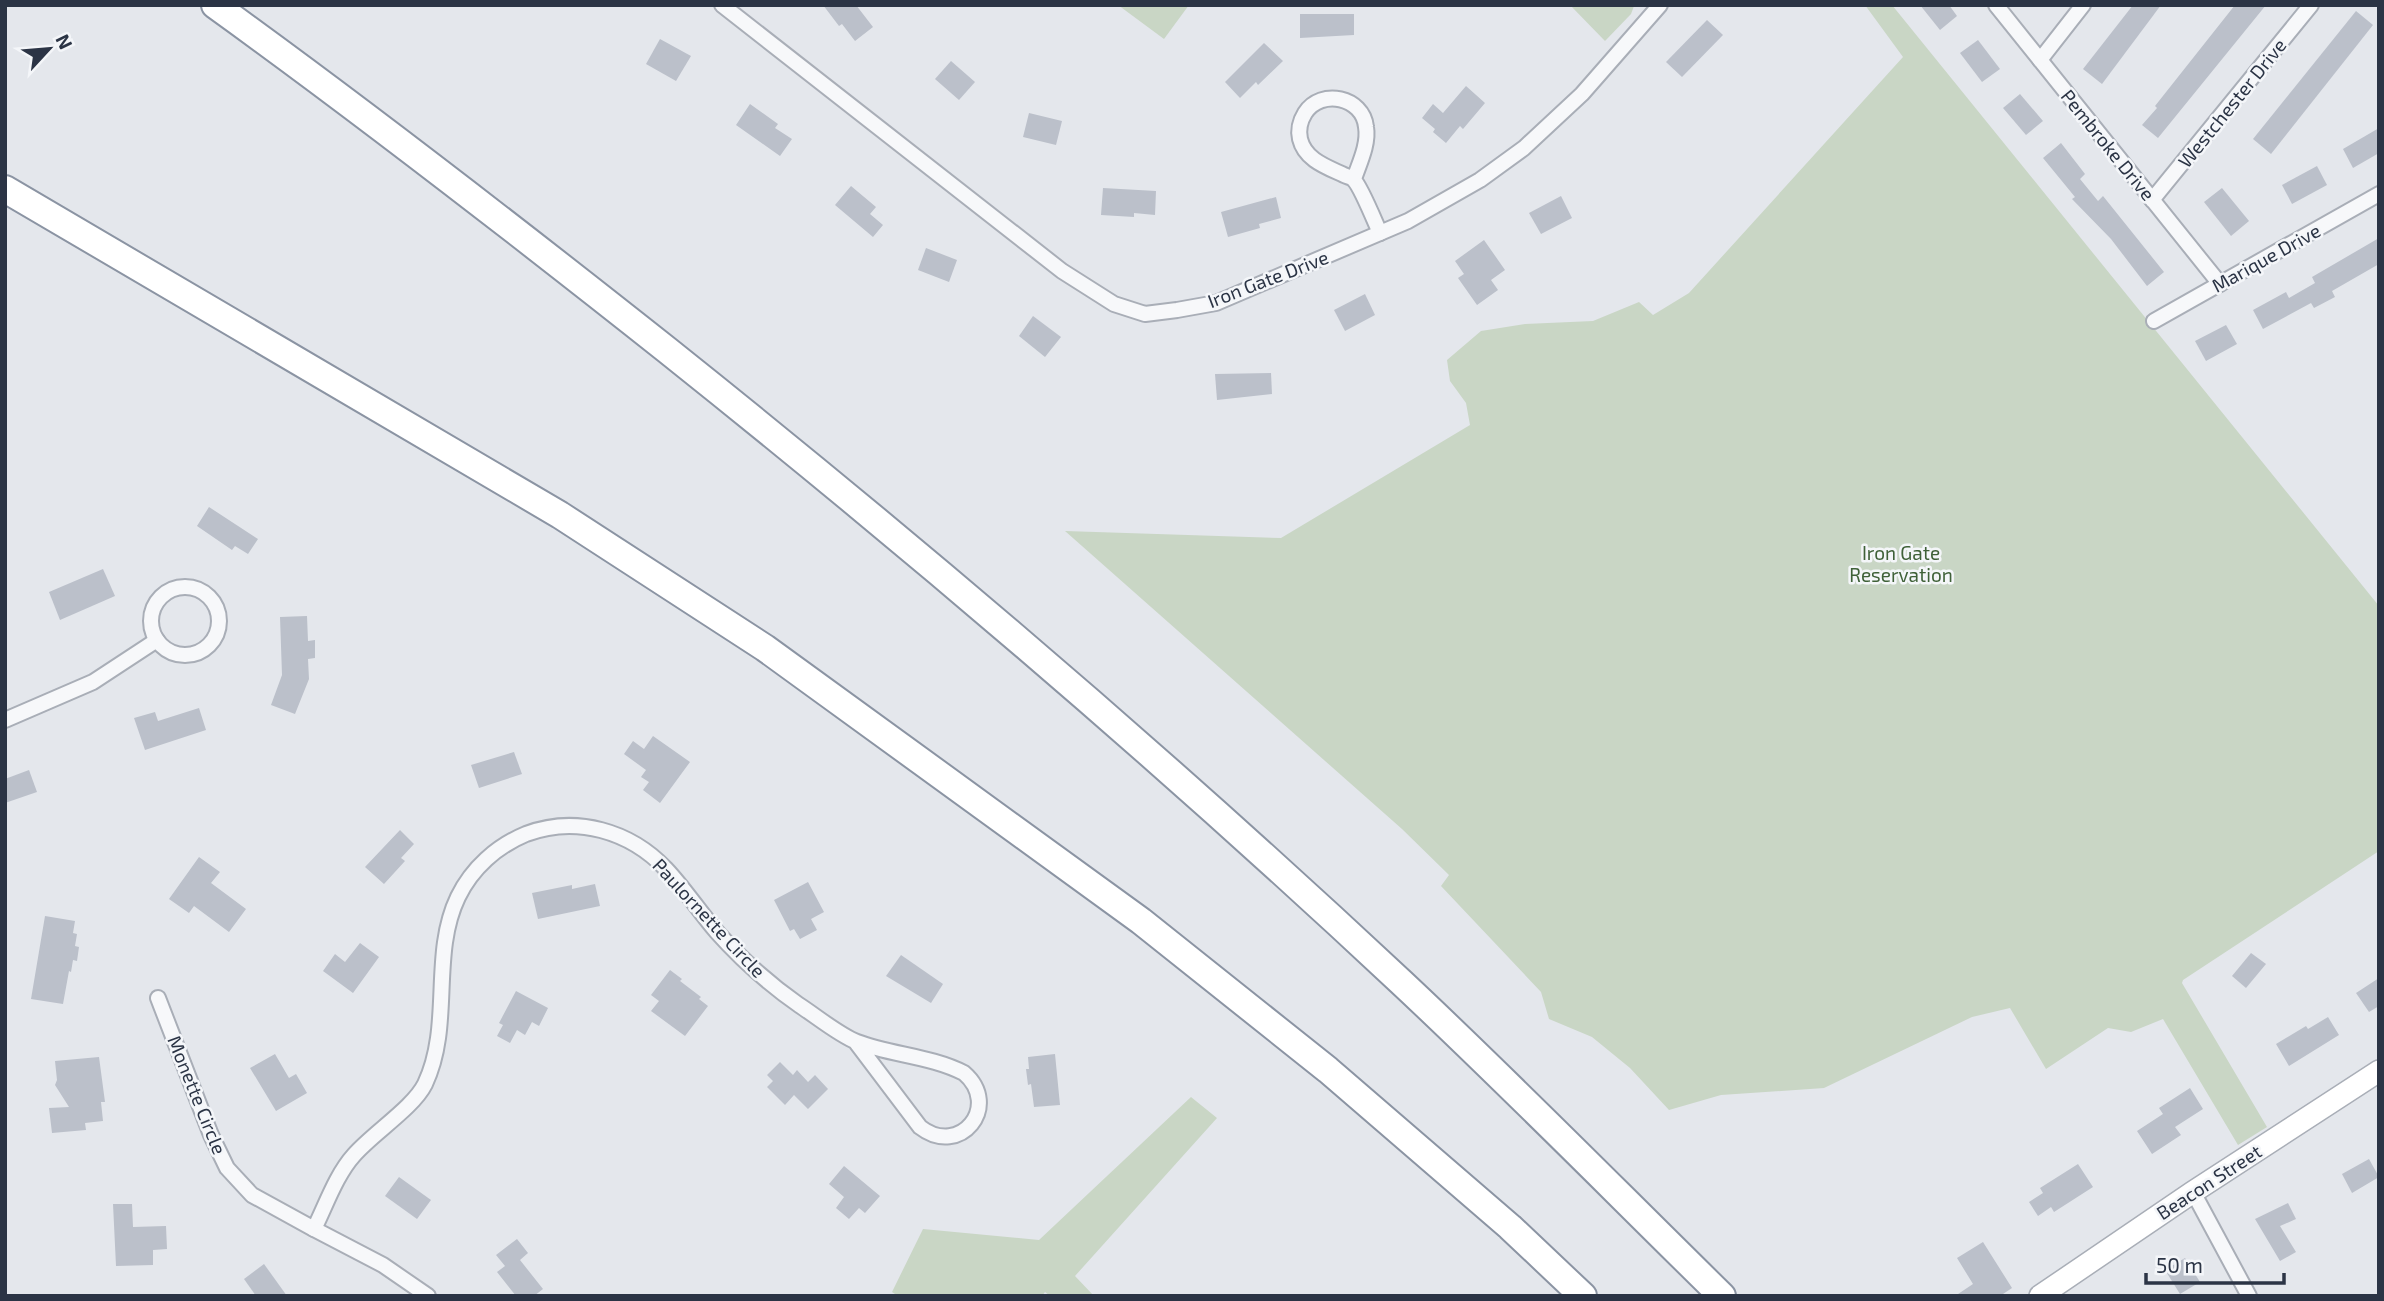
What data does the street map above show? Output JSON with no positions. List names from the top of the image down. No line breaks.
{"streets":{"main road":["Beacon Street"],"street":["Westchester Drive","Pembroke Drive","Marique Drive","Iron Gate Drive","Paulornette Circle","Monette Circle"]},"crossings":[["Westchester Drive","Pembroke Drive"],["Pembroke Drive","Marique Drive"],["Paulornette Circle","Monette Circle"]],"parks":["Iron Gate Reservation"],"scale_bar":"50 m","north":"top right"}
